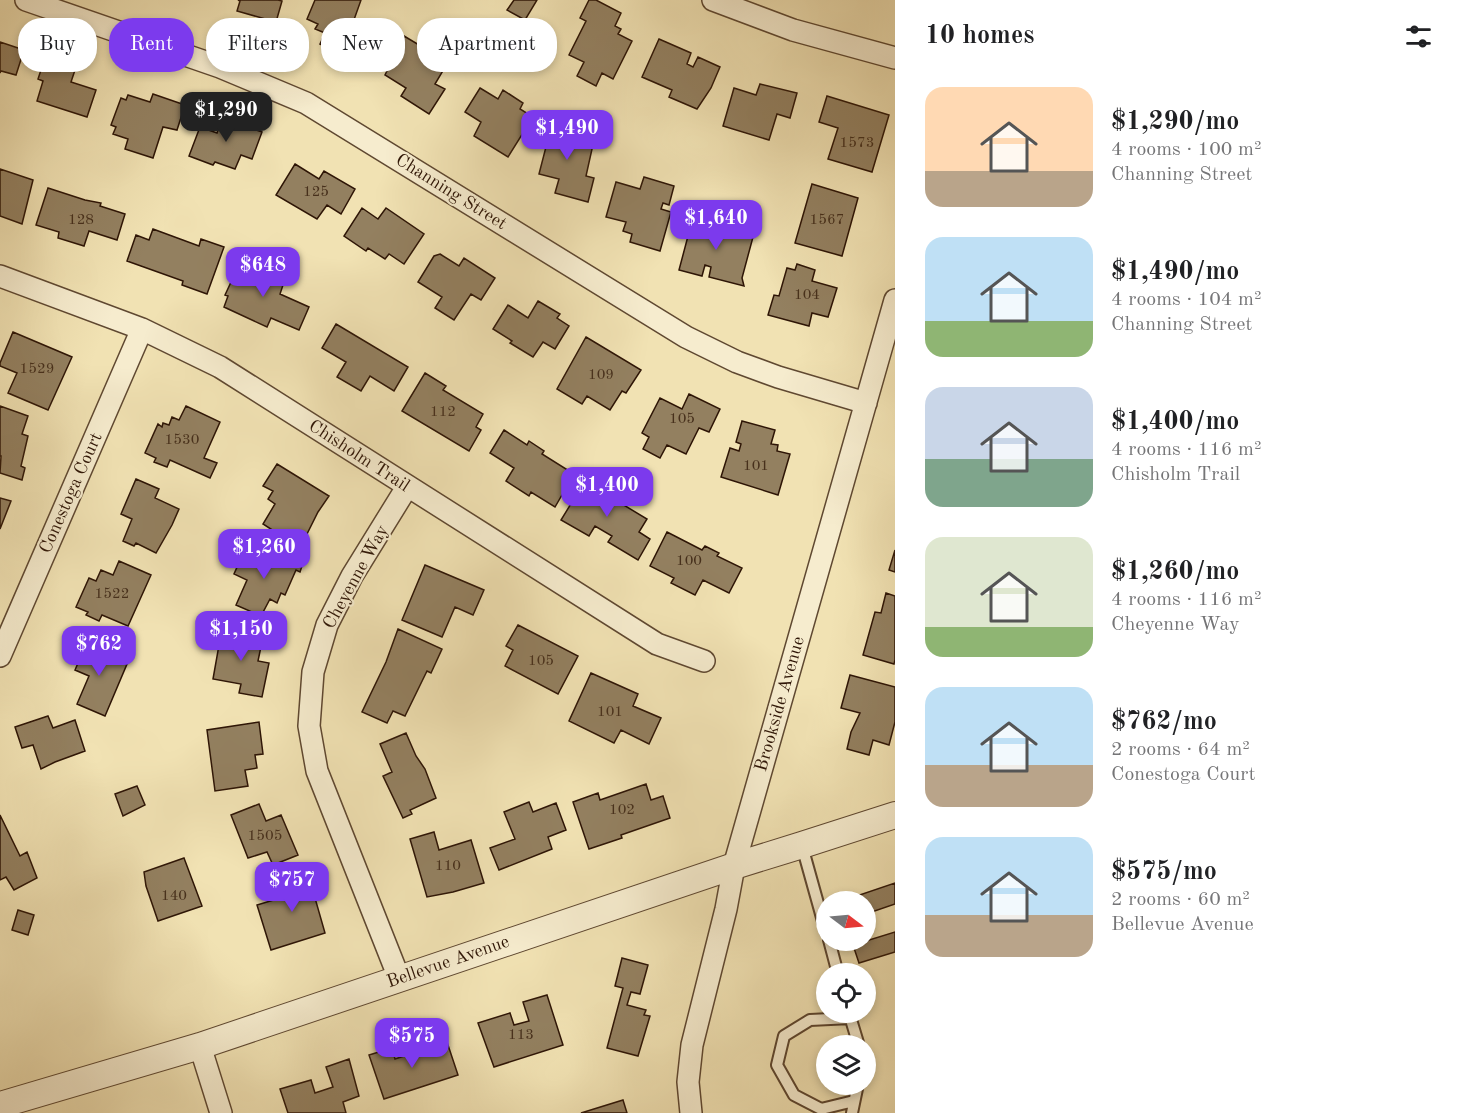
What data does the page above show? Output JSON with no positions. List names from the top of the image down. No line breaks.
{"streets":{"street":["Channing Street","Chisholm Trail","Conestoga Court","Cheyenne Way","Brookside Avenue","Bellevue Avenue"]},"crossings":[["Channing Street","Brookside Avenue"],["Chisholm Trail","Conestoga Court"],["Chisholm Trail","Cheyenne Way"],["Cheyenne Way","Bellevue Avenue"],["Brookside Avenue","Bellevue Avenue"]],"house_numbers":["1573","125","128","1567","104","1529","109","112","105","1530","101","100","1522","105","101","102","1505","110","140","113"],"north":"right","page":{"heading":"10 homes","chip":["Buy","Rent","Filters","New","Apartment"],"list":[{"name":"$1,290/mo","note":"4 rooms · 100 m² · Channing Street"},{"name":"$1,490/mo","note":"4 rooms · 104 m² · Channing Street"},{"name":"$1,400/mo","note":"4 rooms · 116 m² · Chisholm Trail"},{"name":"$1,260/mo","note":"4 rooms · 116 m² · Cheyenne Way"},{"name":"$762/mo","note":"2 rooms · 64 m² · Conestoga Court"},{"name":"$575/mo","note":"2 rooms · 60 m² · Bellevue Avenue"}],"price":["$1,290","$1,490","$1,640","$648","$1,400","$1,260","$1,150","$762","$757","$575"]}}
